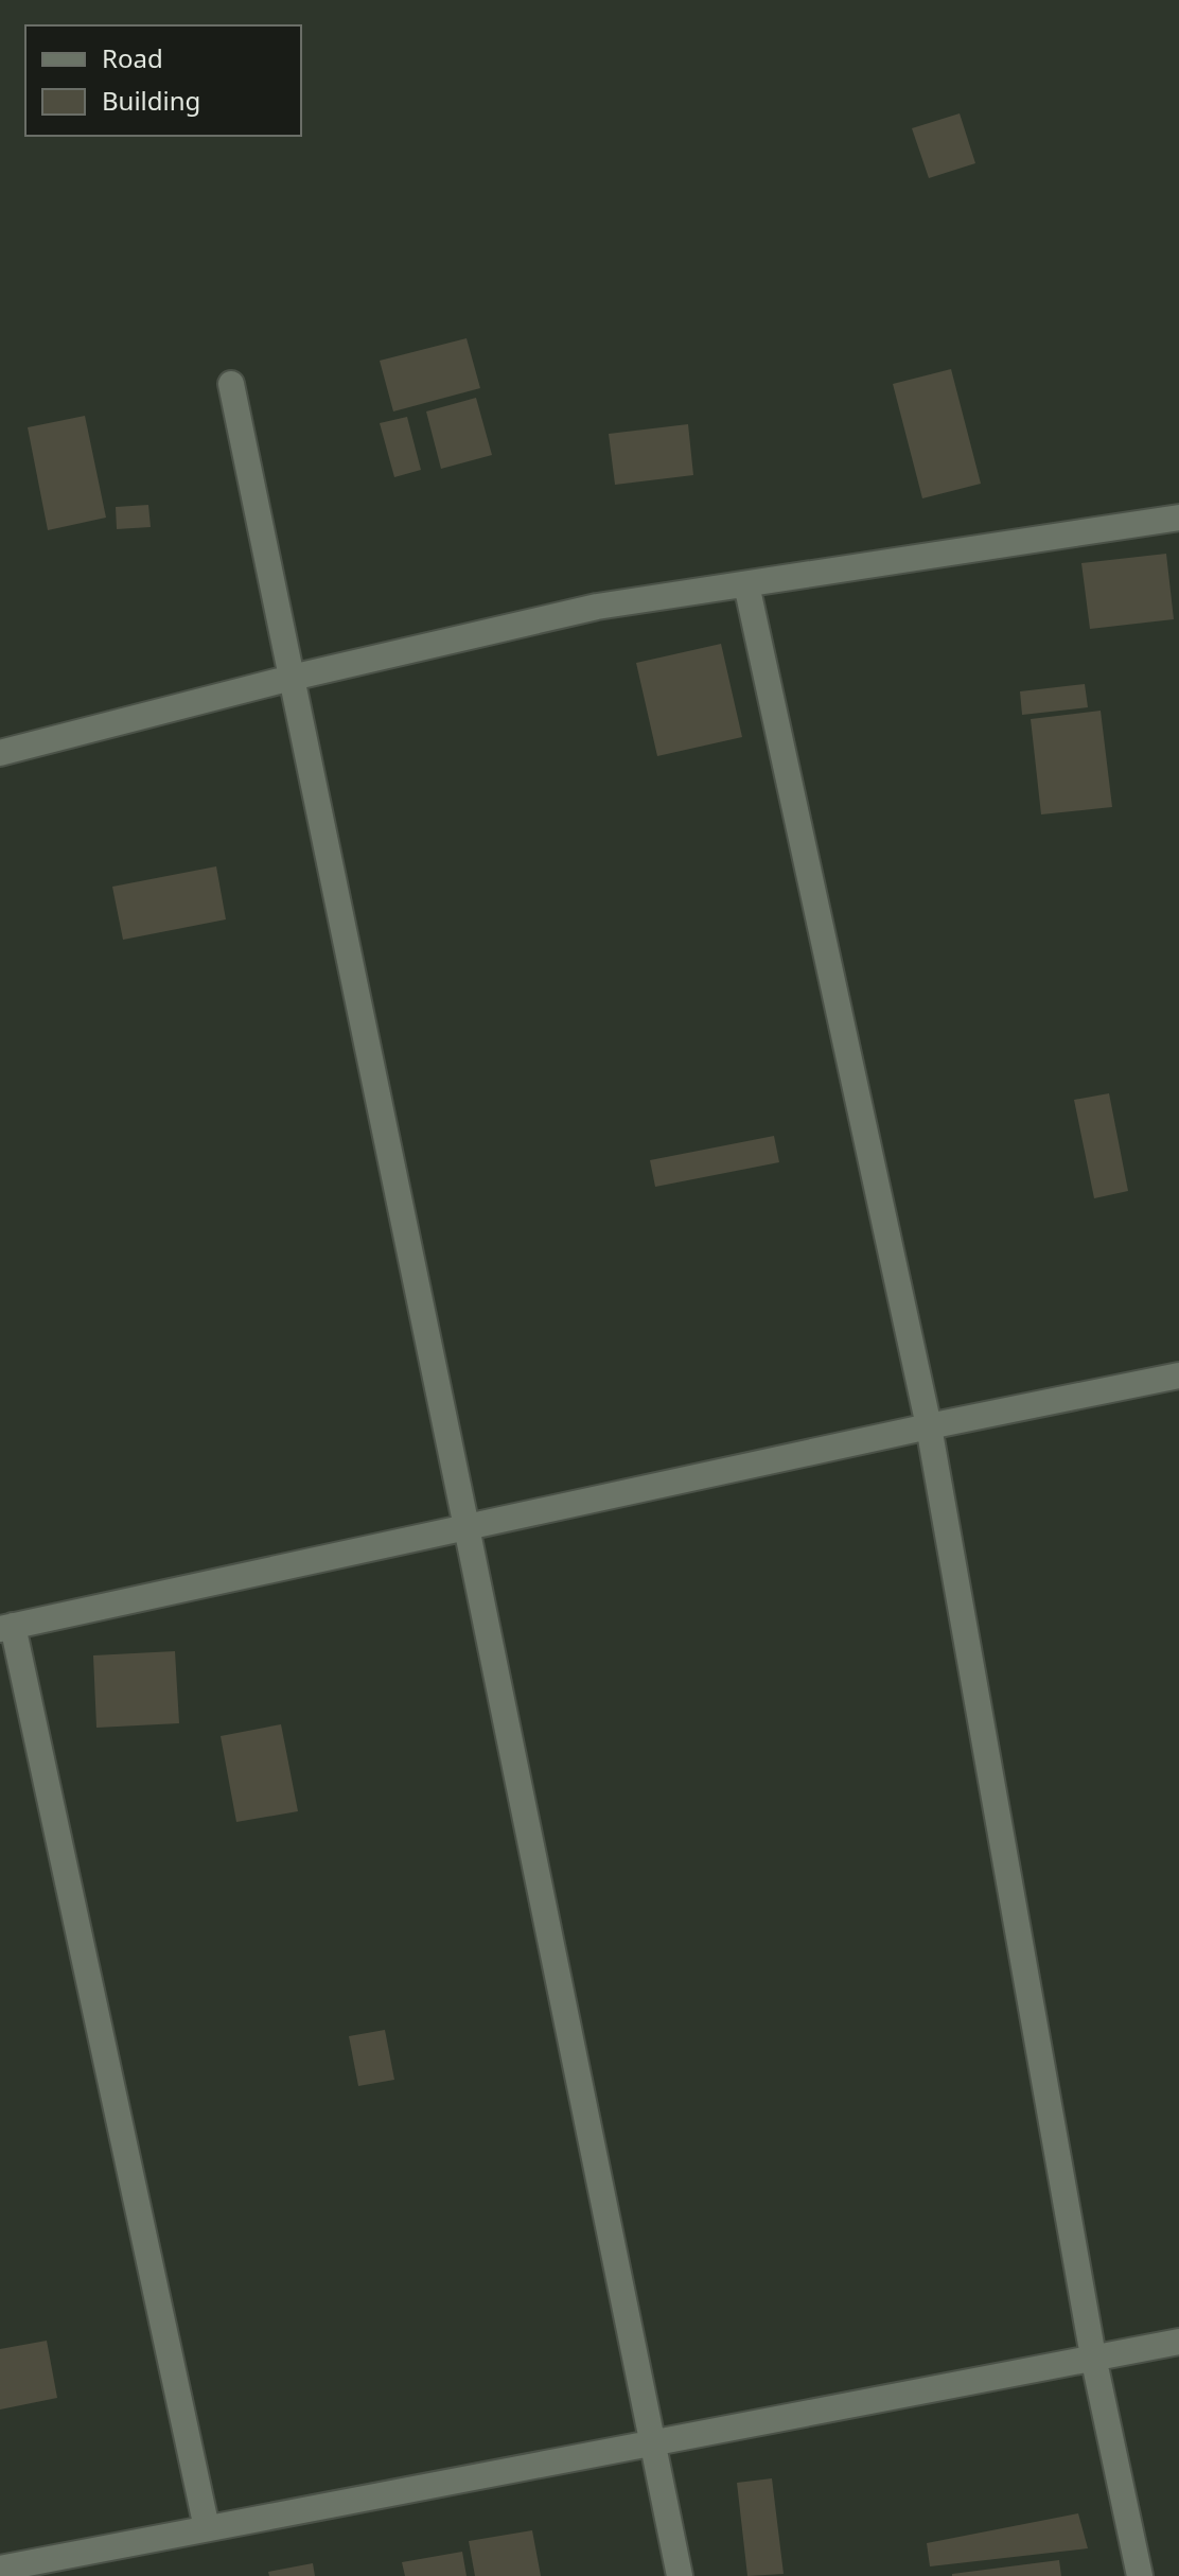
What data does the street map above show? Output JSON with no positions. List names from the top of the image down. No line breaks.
{"legend":["Road","Building"]}
